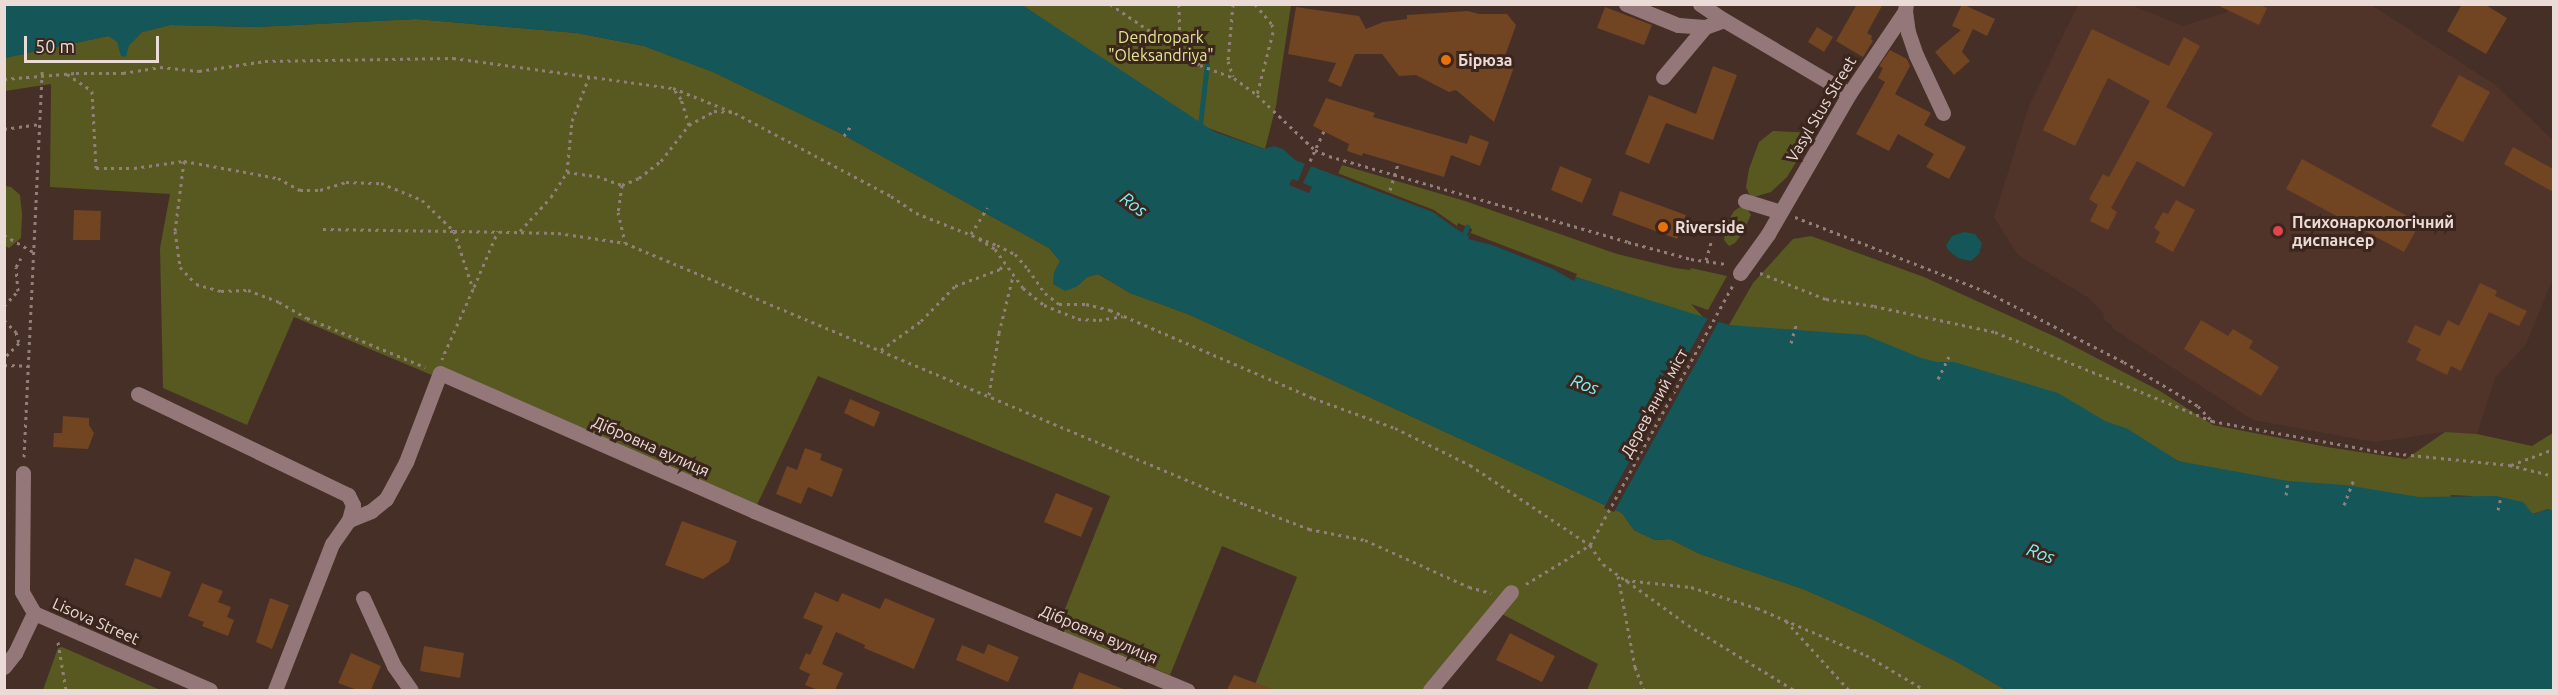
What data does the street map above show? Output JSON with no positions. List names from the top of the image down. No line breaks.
{"streets":{"street":["Vasyl Stus Street","Дібровна вулиця","Lisova Street"],"path":["Дерев'яний міст"]},"crossings":[["Vasyl Stus Street","Дерев'яний міст"]],"water":["Ros"],"parks":["Dendropark \"Oleksandriya\""],"places":["Бірюза","Riverside","Психонаркологічний диспансер"],"scale_bar":"50 m"}
